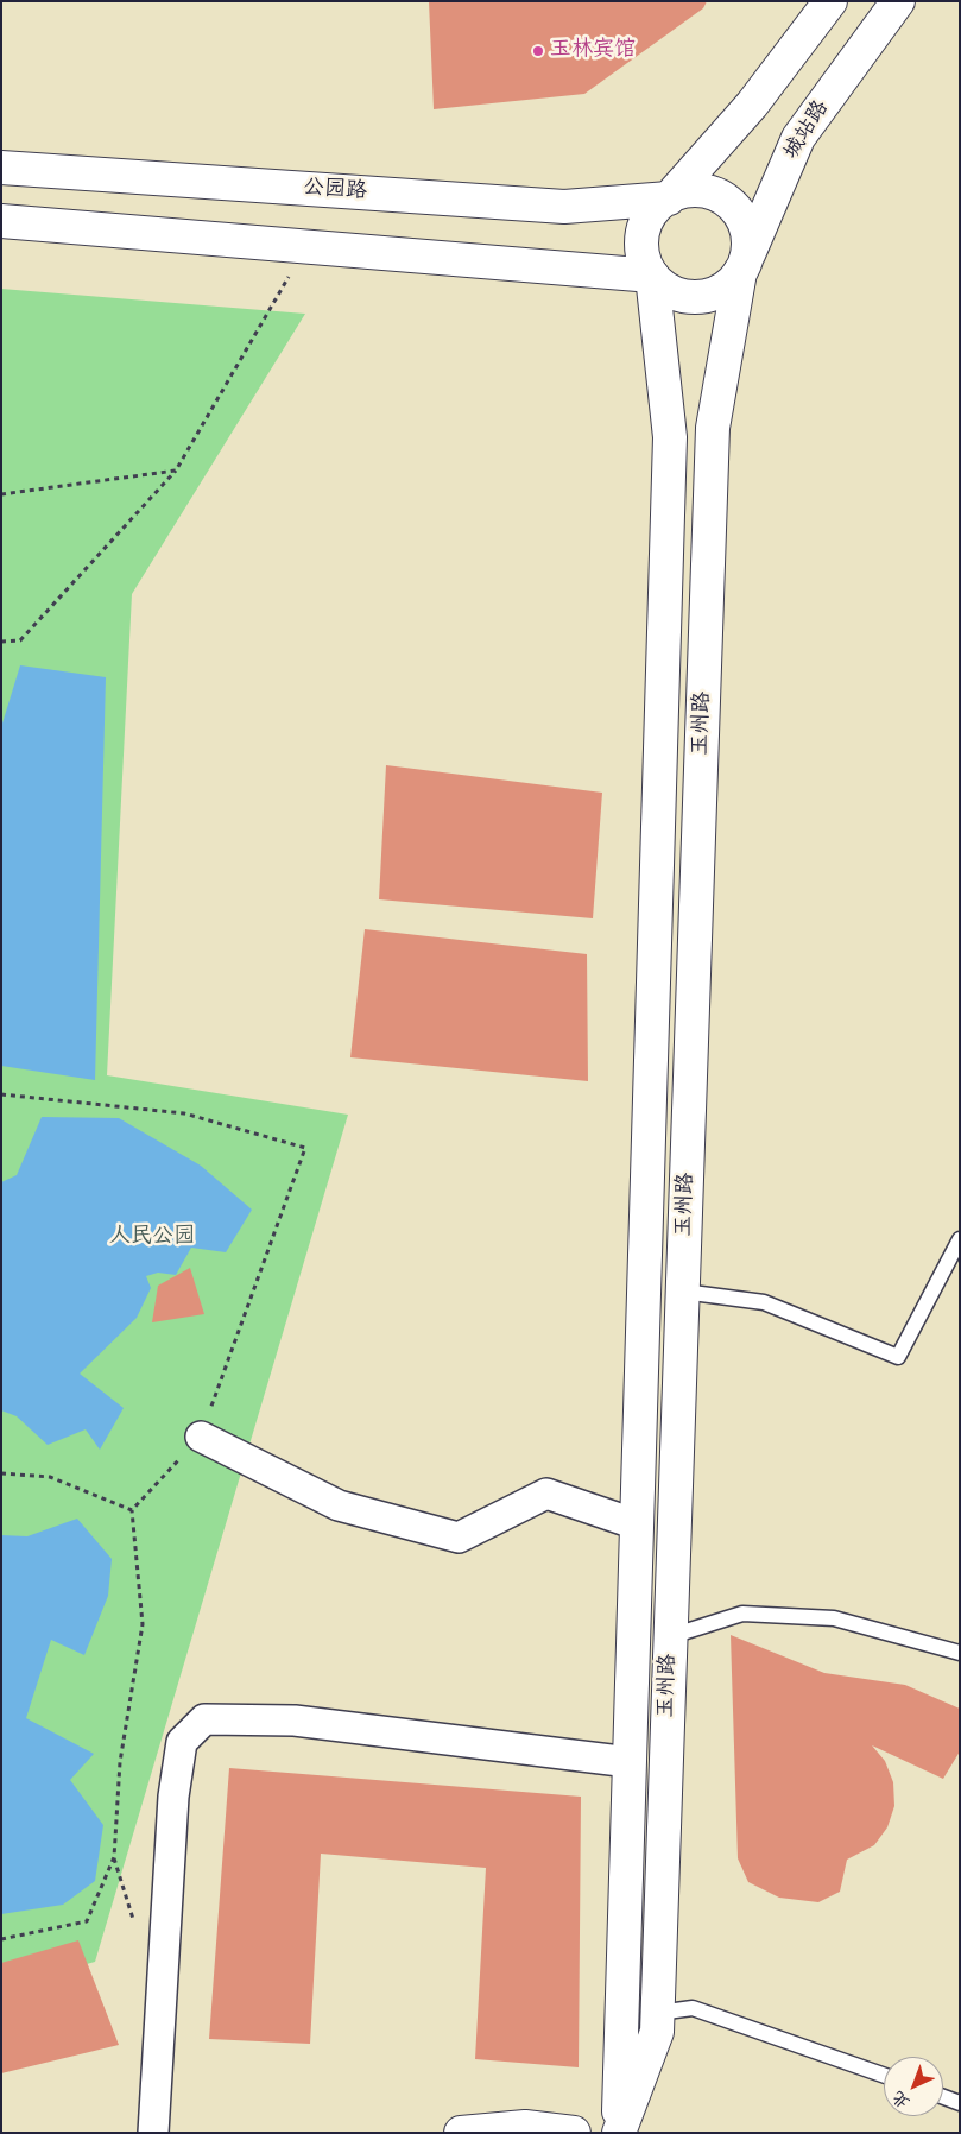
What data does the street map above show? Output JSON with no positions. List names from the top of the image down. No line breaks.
{"streets":{"main road":["城站路","公园路","玉州路"]},"crossings":[["城站路","公园路"],["城站路","玉州路"],["公园路","玉州路"]],"parks":["人民公园"],"places":["玉林宾馆"],"north":"bottom left"}
